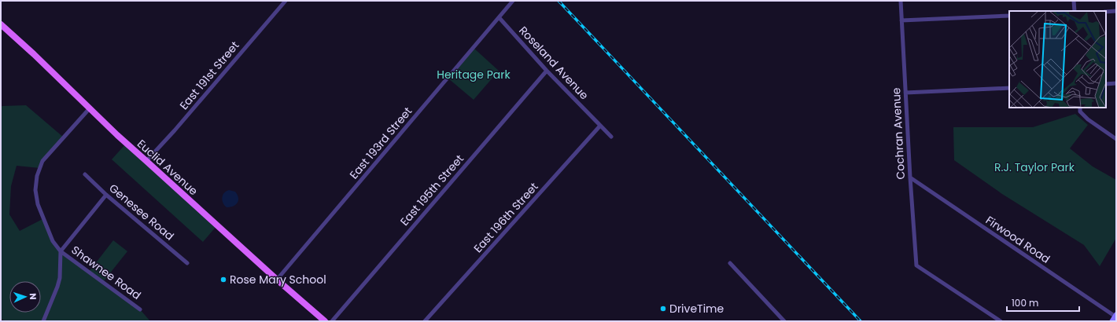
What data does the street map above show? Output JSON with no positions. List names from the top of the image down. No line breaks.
{"streets":{"main road":["Euclid Avenue"],"street":["Roseland Avenue","East 191st Street","Cochran Avenue","East 193rd Street","East 195th Street","Genesee Road","East 196th Street","Firwood Road","Shawnee Road"]},"crossings":[["Roseland Avenue","East 193rd Street"],["Roseland Avenue","East 195th Street"],["Roseland Avenue","East 196th Street"],["East 191st Street","Euclid Avenue"],["Cochran Avenue","Firwood Road"],["East 193rd Street","Euclid Avenue"],["Euclid Avenue","Shawnee Road"]],"parks":["Heritage Park","R.J. Taylor Park"],"places":["Rose Mary School","DriveTime"],"scale_bar":"100 m","north":"right"}
